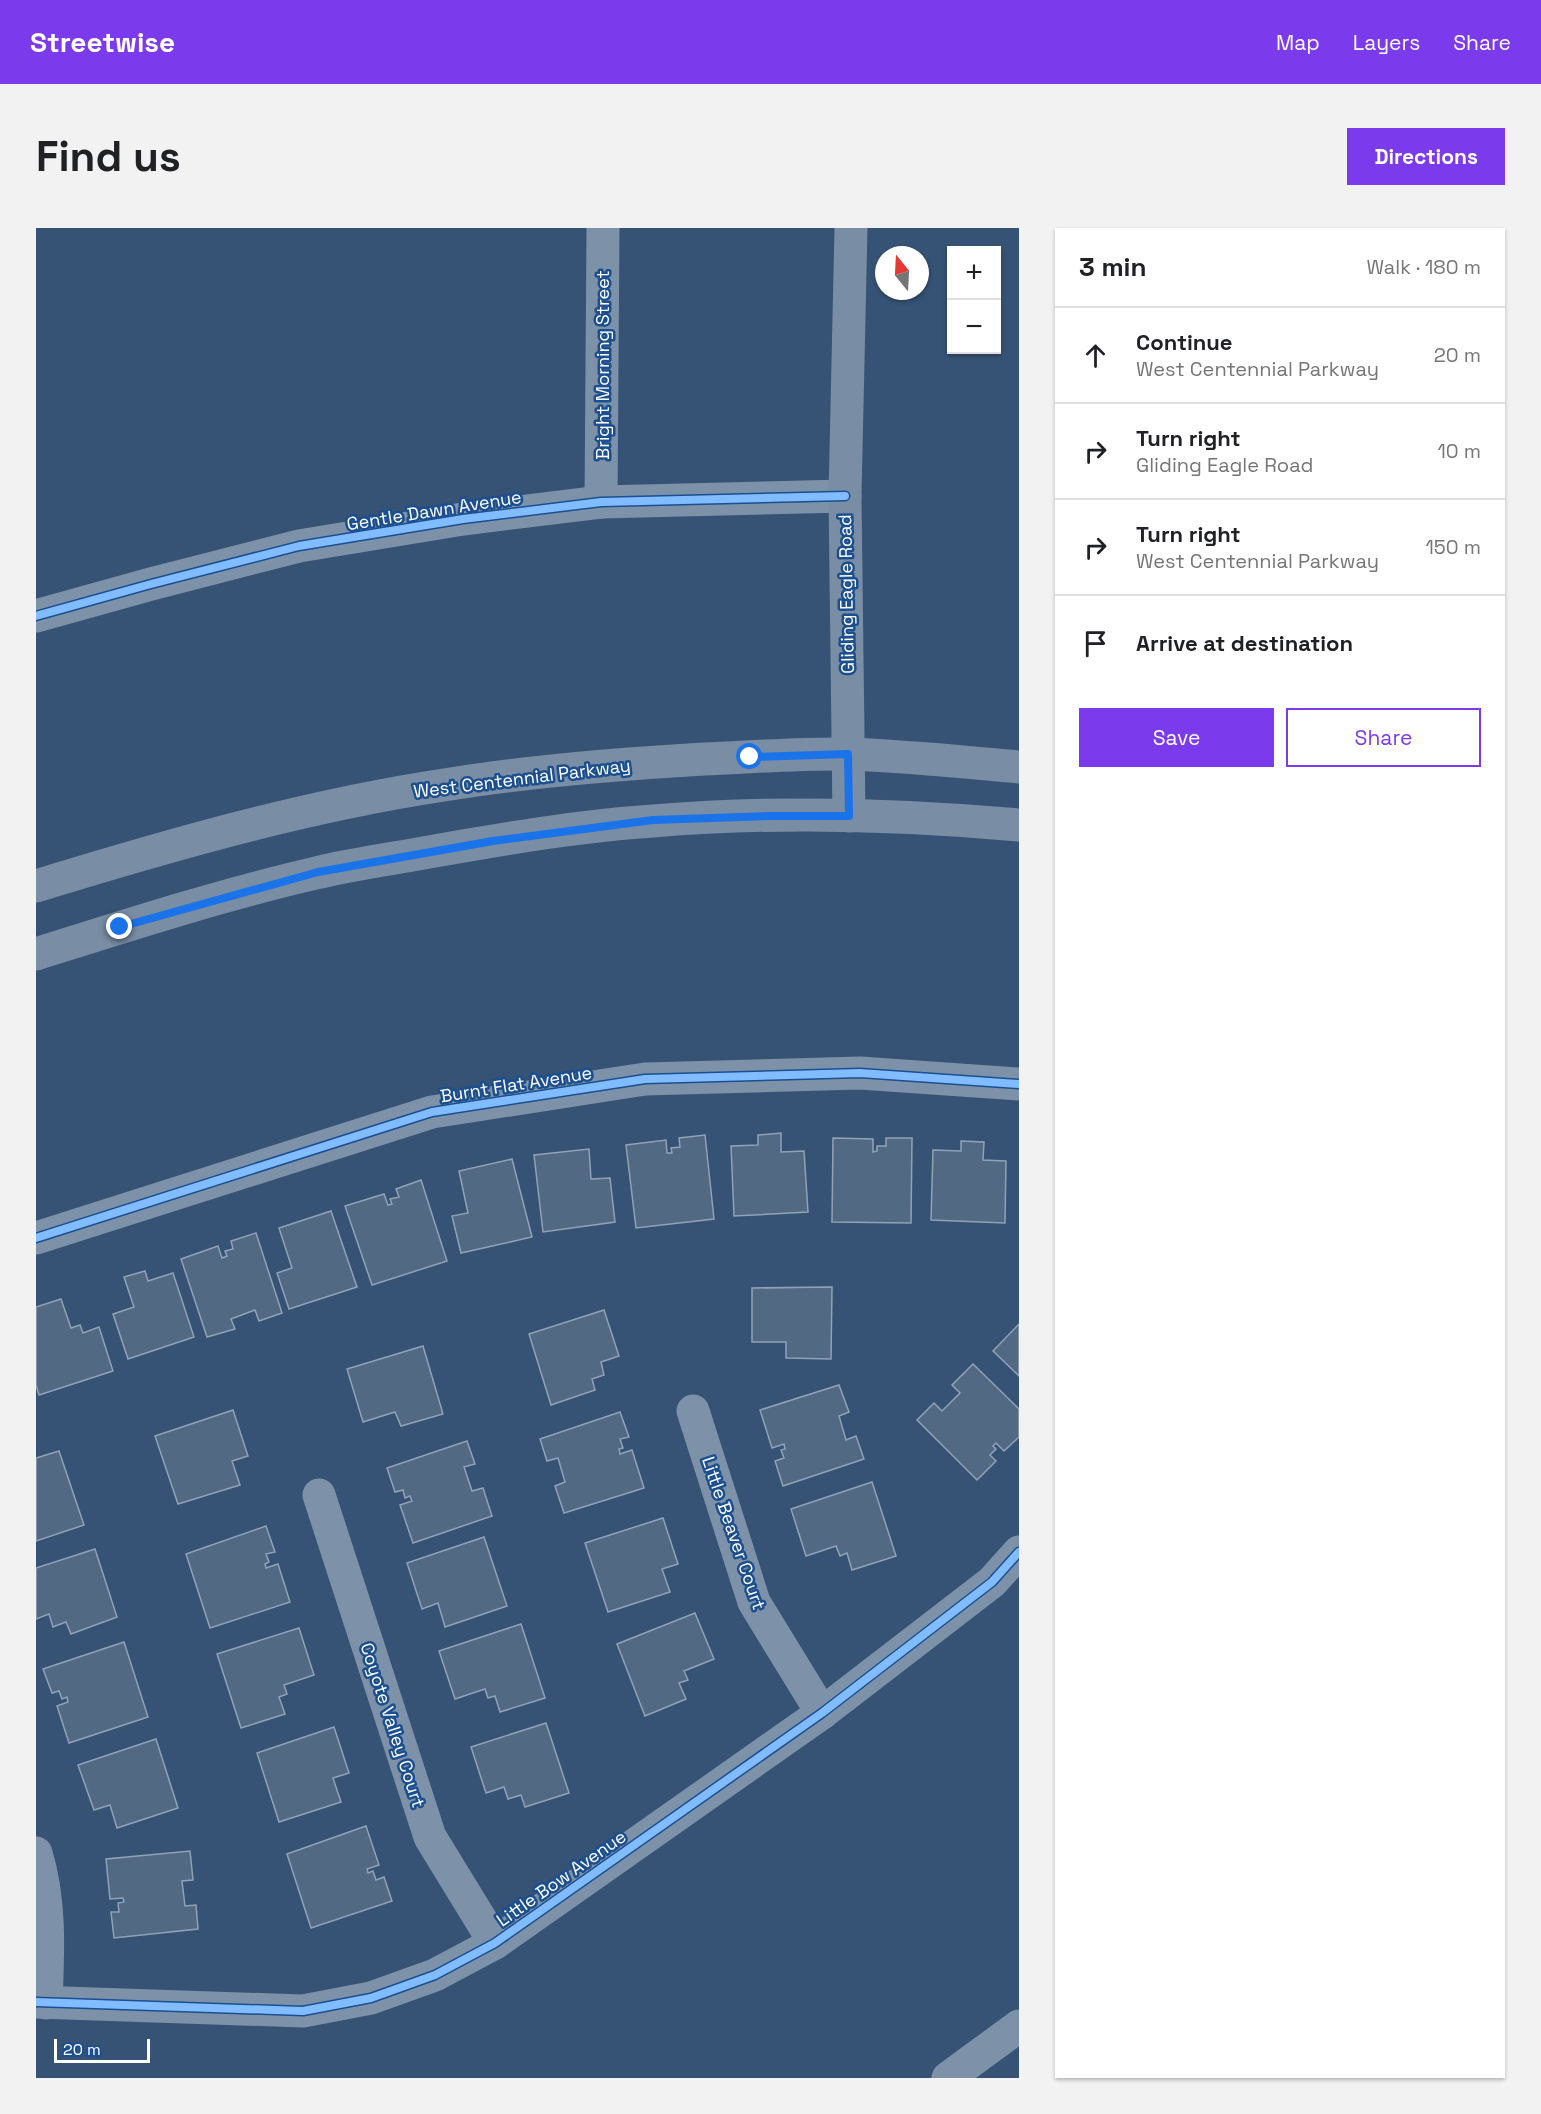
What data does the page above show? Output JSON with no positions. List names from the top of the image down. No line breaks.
{"streets":{"main road":["Gliding Eagle Road","West Centennial Parkway"],"street":["Bright Morning Street","Gentle Dawn Avenue","Burnt Flat Avenue","Little Beaver Court","Coyote Valley Court","Little Bow Avenue"]},"crossings":[["Bright Morning Street","Gentle Dawn Avenue"],["Gentle Dawn Avenue","Gliding Eagle Road"],["Gliding Eagle Road","West Centennial Parkway"],["Little Beaver Court","Little Bow Avenue"],["Coyote Valley Court","Little Bow Avenue"]],"scale_bar":"20 m","north":"top","page":{"header":"Streetwise","nav":["Map","Layers","Share"],"buttons":["Directions",["Save","Share"]],"title":"Find us","heading":["3 min","Walk · 180 m"],"map_buttons":["+","−"],"list":[["Continue","West Centennial Parkway","20 m"],["Turn right","Gliding Eagle Road","10 m"],["Turn right","West Centennial Parkway","150 m"],"Arrive at destination"],"scale":"20 m"}}
